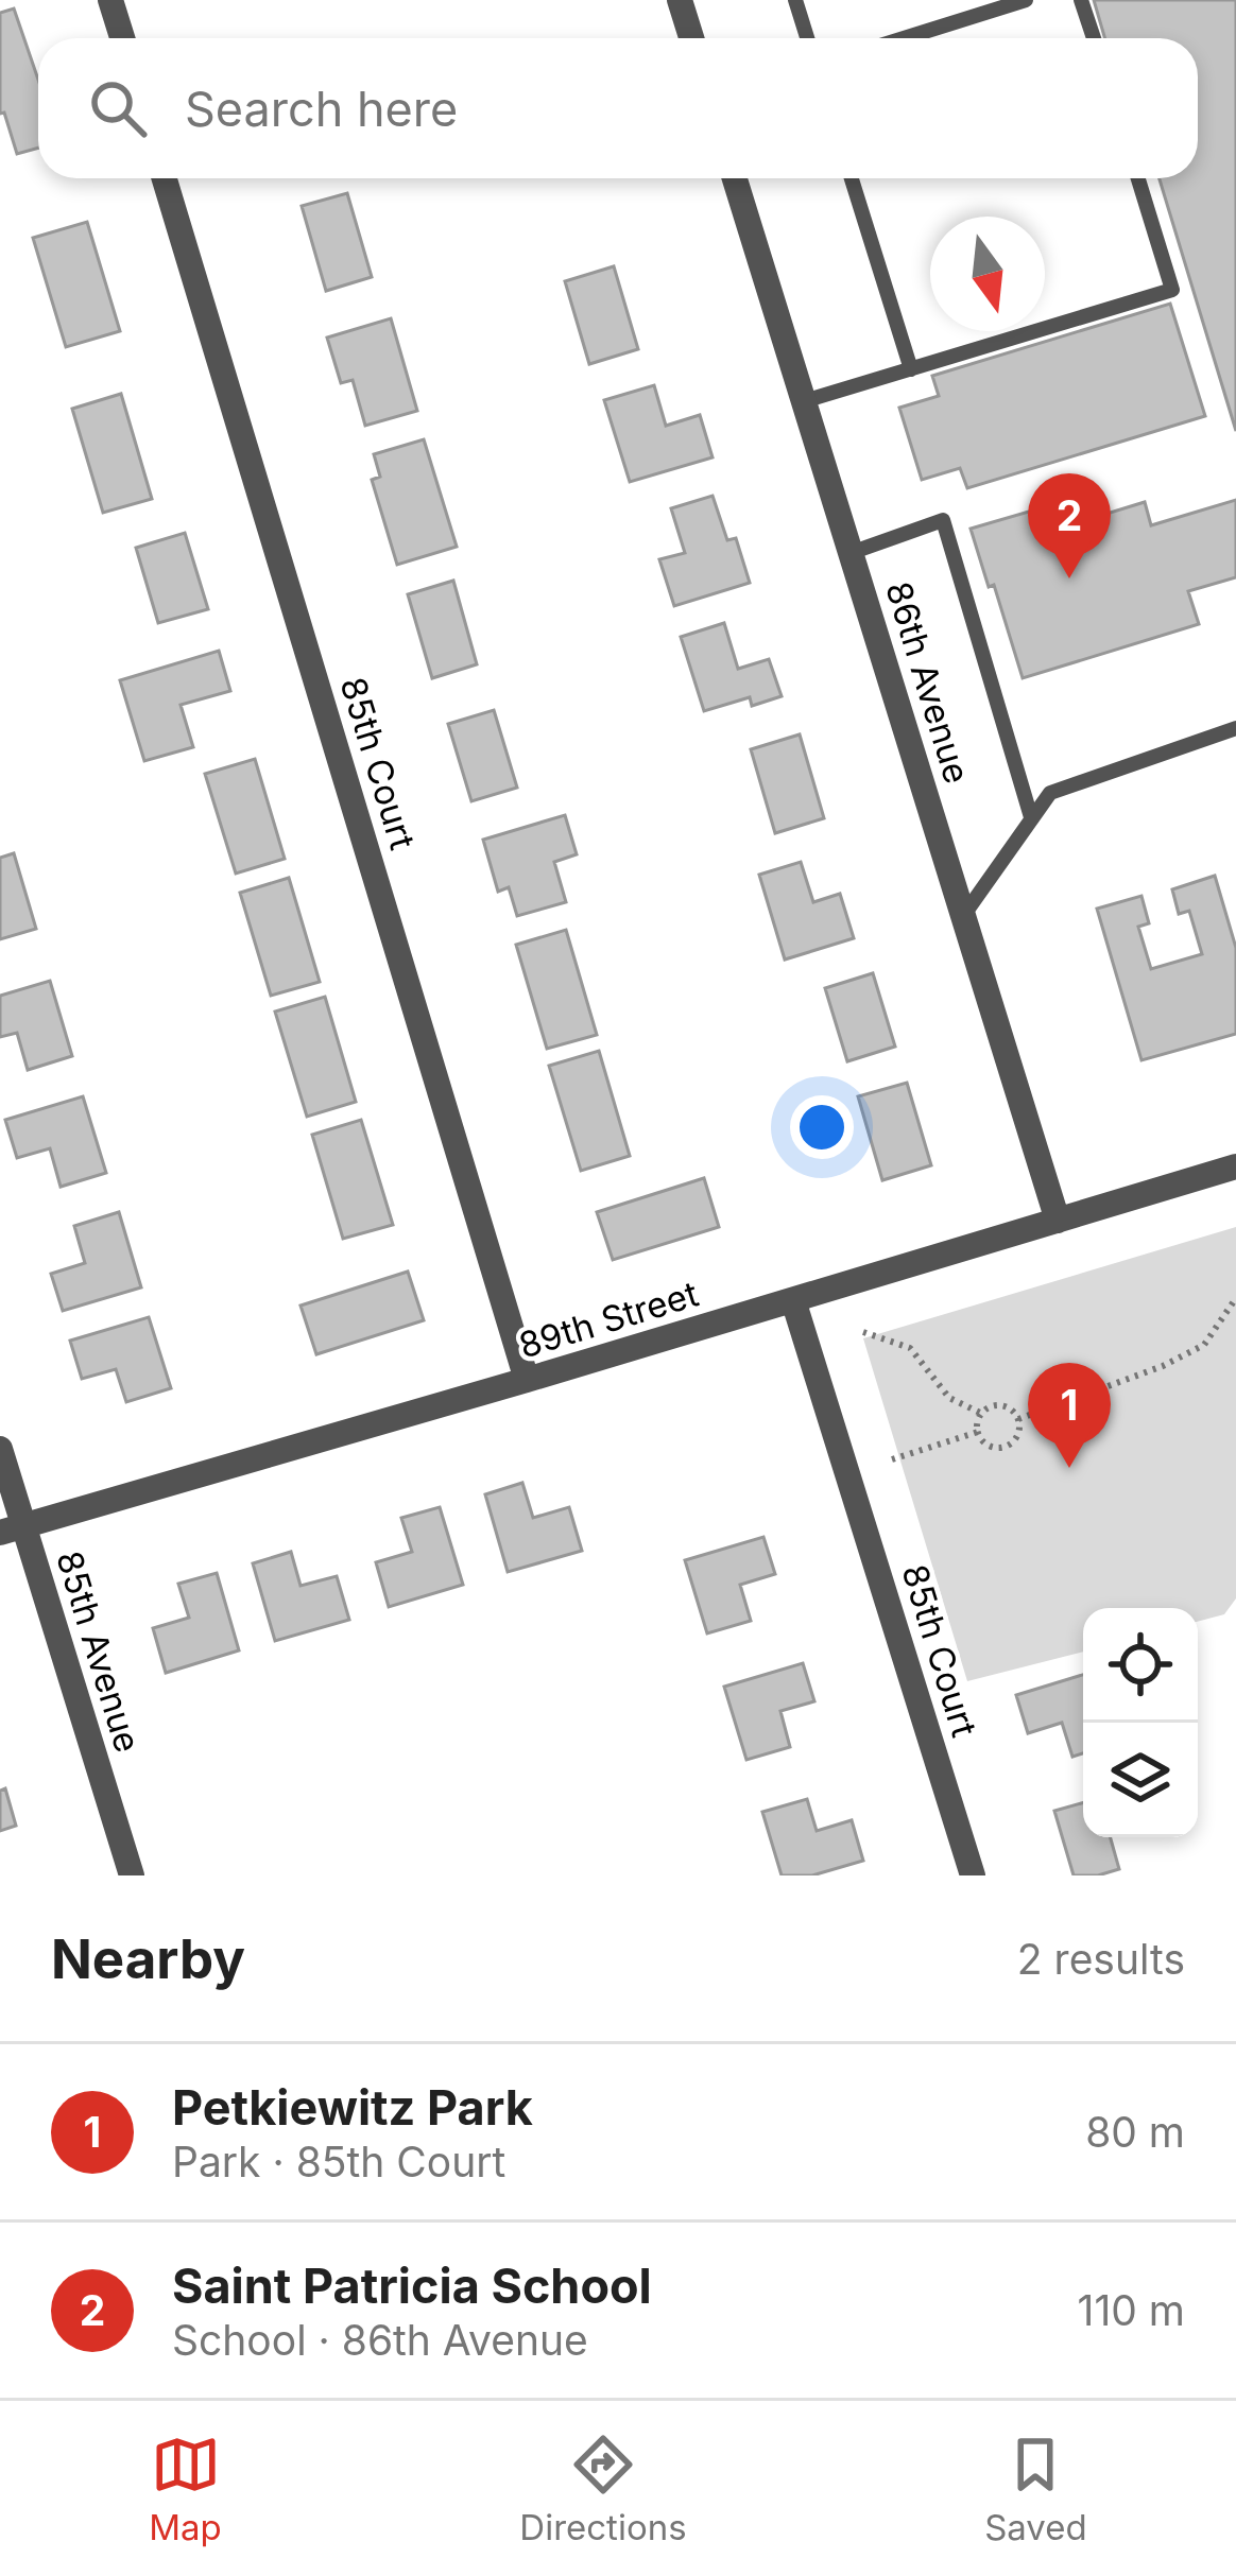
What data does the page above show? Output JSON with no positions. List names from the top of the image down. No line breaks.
{"streets":{"street":["86th Avenue","85th Court","89th Street","85th Avenue"]},"crossings":[["86th Avenue","89th Street"],["85th Court","89th Street"],["89th Street","85th Avenue"]],"north":"bottom","page":{"search":"Search here","pins":["2","1"],"heading":["Nearby","2 results"],"list":[{"mark":"1","name":"Petkiewitz Park","note":"Park · 85th Court","value":"80 m"},{"mark":"2","name":"Saint Patricia School","note":"School · 86th Avenue","value":"110 m"}],"nav":["Map","Directions","Saved"]}}
